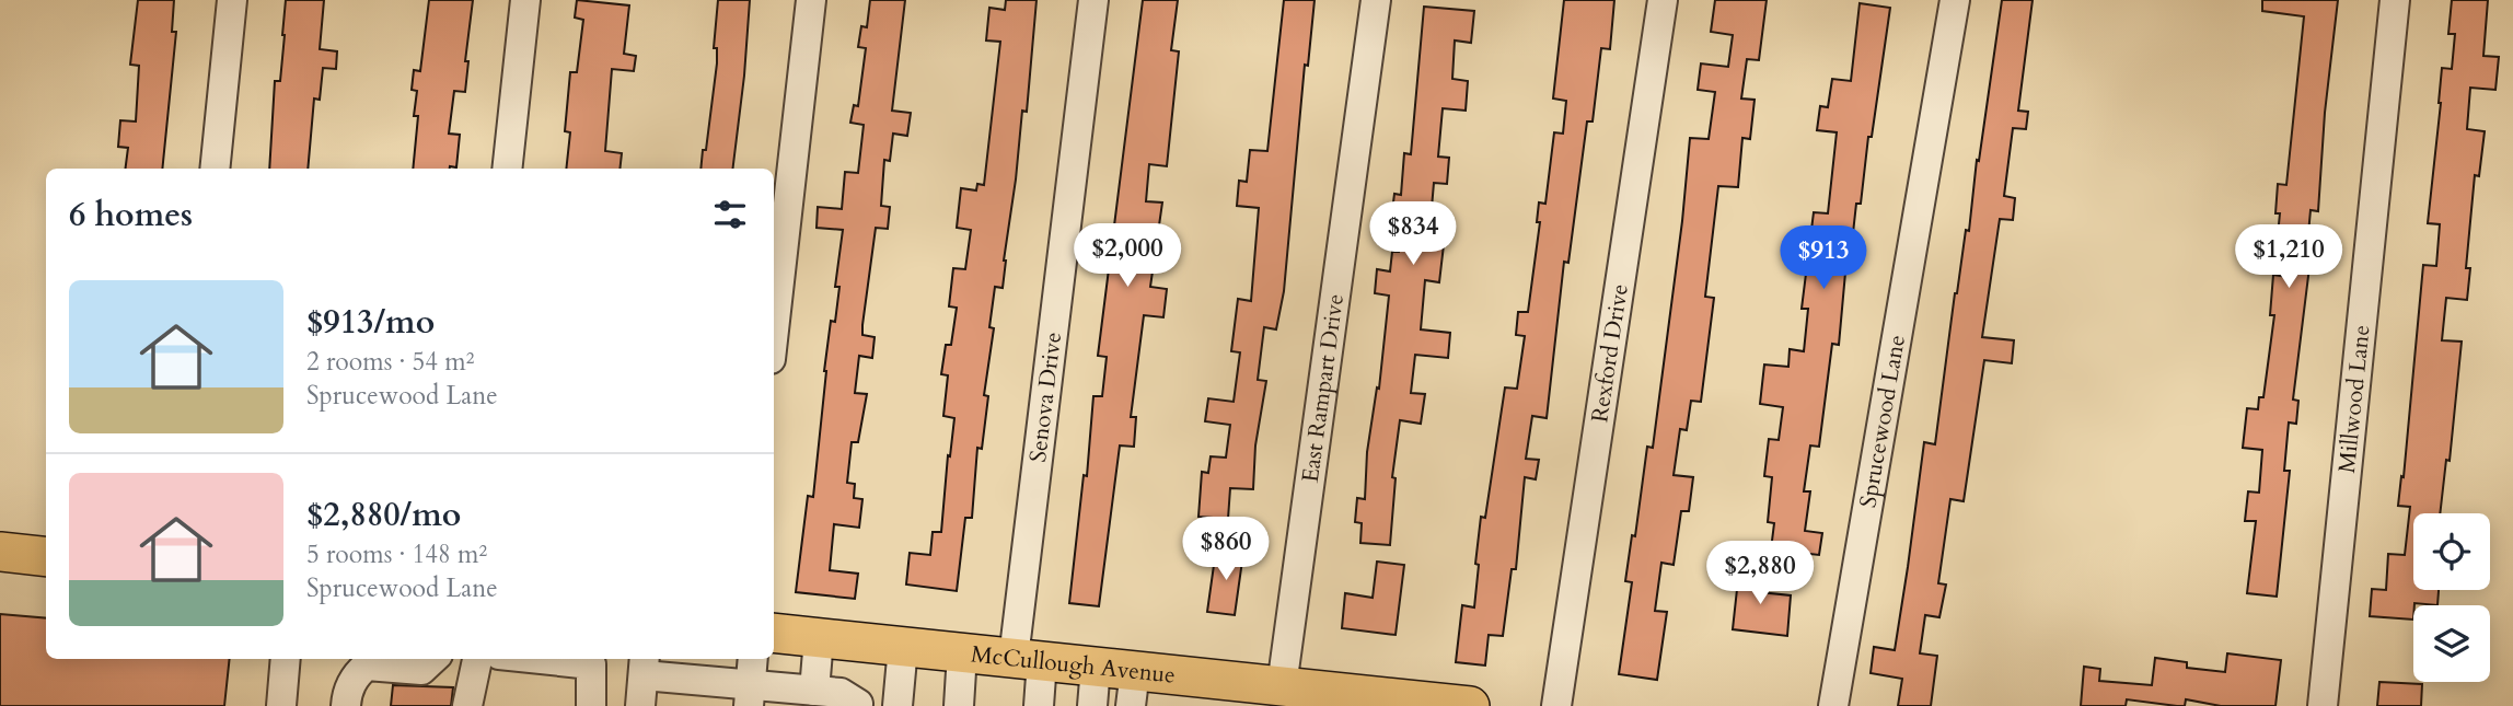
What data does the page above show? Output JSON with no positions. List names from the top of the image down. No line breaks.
{"streets":{"main road":["McCullough Avenue"],"street":["Rexford Drive","East Rampart Drive","Senova Drive","Millwood Lane","Sprucewood Lane"]},"crossings":[["East Rampart Drive","McCullough Avenue"],["Senova Drive","McCullough Avenue"]],"page":{"heading":"6 homes","price":["$834","$2,000","$1,210","$913","$860","$2,880"],"list":[{"name":"$913/mo","note":"2 rooms · 54 m² · Sprucewood Lane"},{"name":"$2,880/mo","note":"5 rooms · 148 m² · Sprucewood Lane"}]}}
